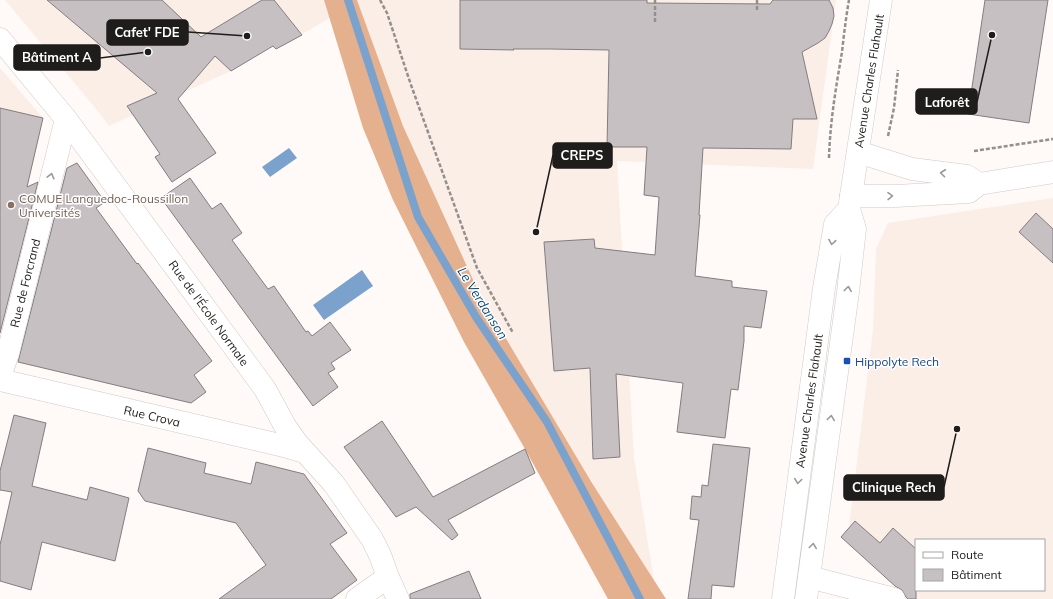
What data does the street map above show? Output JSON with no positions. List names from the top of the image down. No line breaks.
{"streets":{"street":["Avenue Charles Flahault","Rue de Forcrand","Rue de l'École Normale","Rue Crova"]},"crossings":[["Rue de Forcrand","Rue de l'École Normale"],["Rue de l'École Normale","Rue Crova"]],"one_way":["Rue de Forcrand"],"water":["Le Verdanson"],"places":{"other":["Laforêt","Cafet' FDE","Bâtiment A","COMUE Languedoc-Roussillon Universités","CREPS","Clinique Rech"],"transit":["Hippolyte Rech"]},"legend":["Route","Bâtiment"]}
